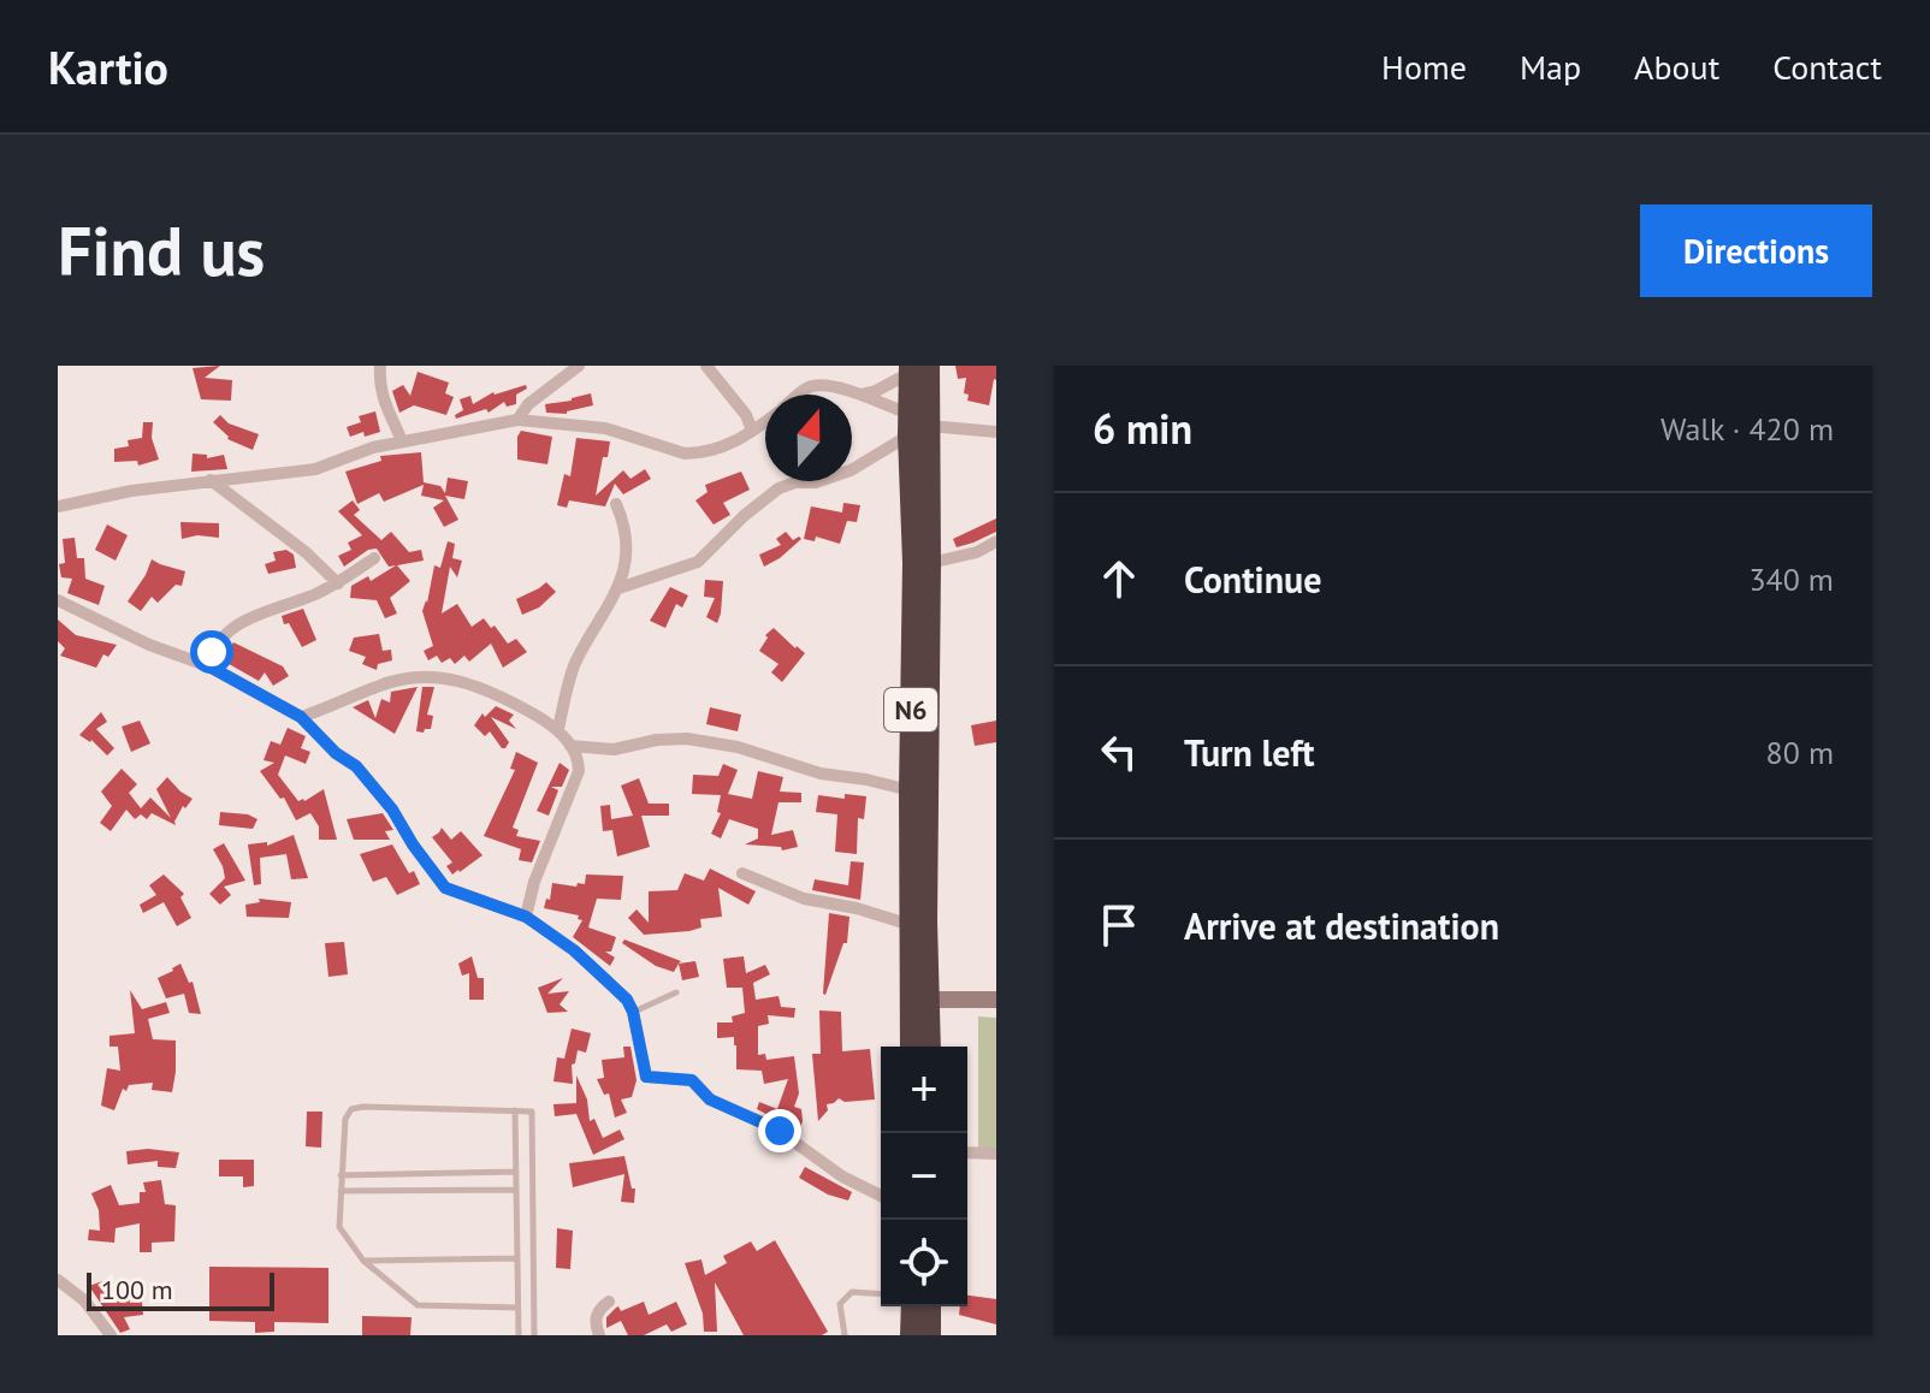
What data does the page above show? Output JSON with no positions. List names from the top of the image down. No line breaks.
{"streets":{"highway":["N6"]},"scale_bar":"100 m","north":"top","page":{"header":"Kartio","nav":["Home","Map","About","Contact"],"buttons":"Directions","title":"Find us","heading":["6 min","Walk · 420 m"],"list":[["Continue","340 m"],["Turn left","80 m"],"Arrive at destination"],"map_buttons":["+","−"],"scale":"100 m"}}
